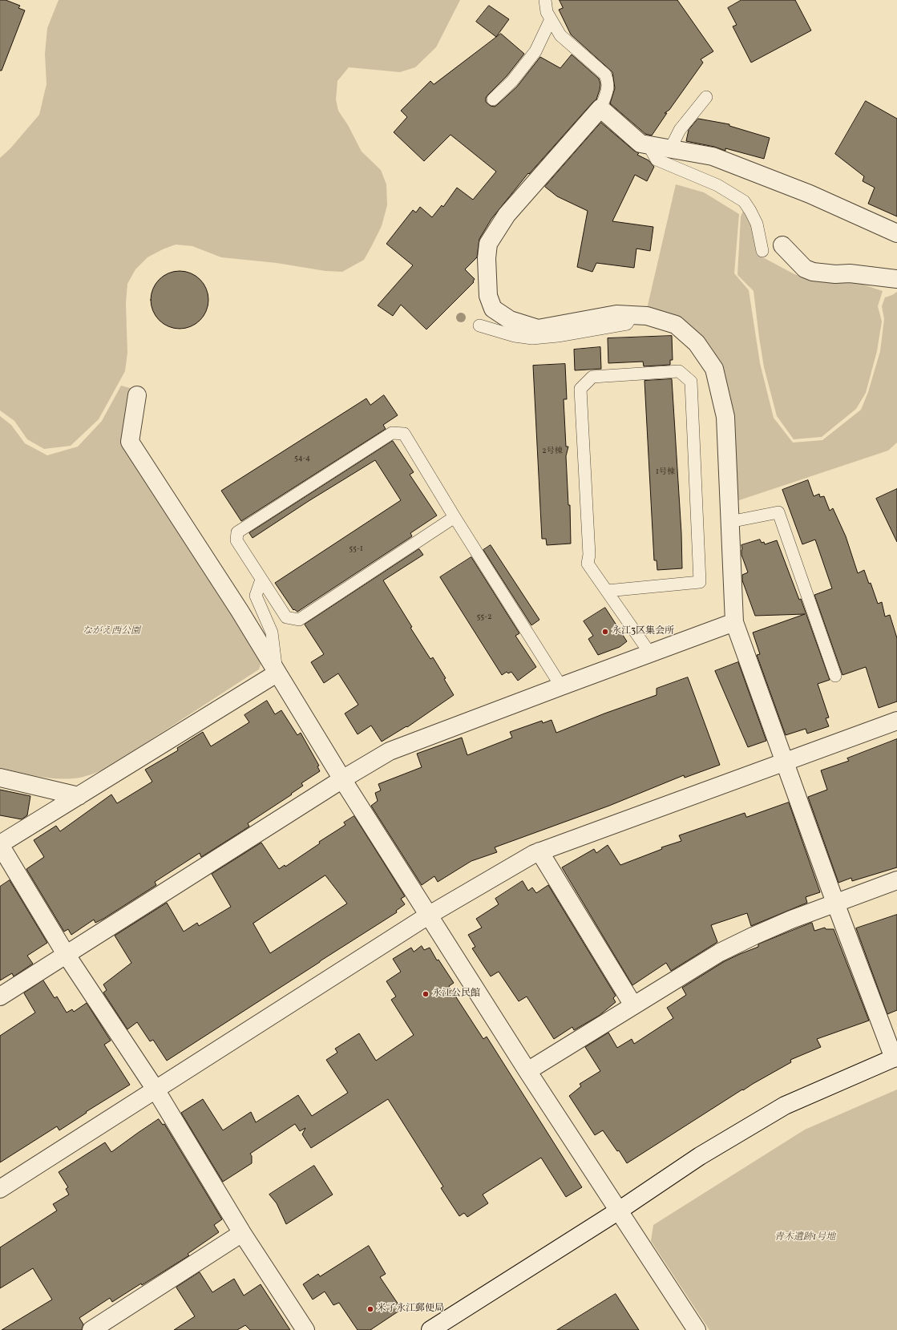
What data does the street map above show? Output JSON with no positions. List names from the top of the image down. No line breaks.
{"parks":["ながえ西公園","青木遺跡1号地"],"places":["永江3区集会所","永江公民館","米子永江郵便局"],"house_numbers":["2号棟","54-4","1号棟","55-1","55-2"]}
